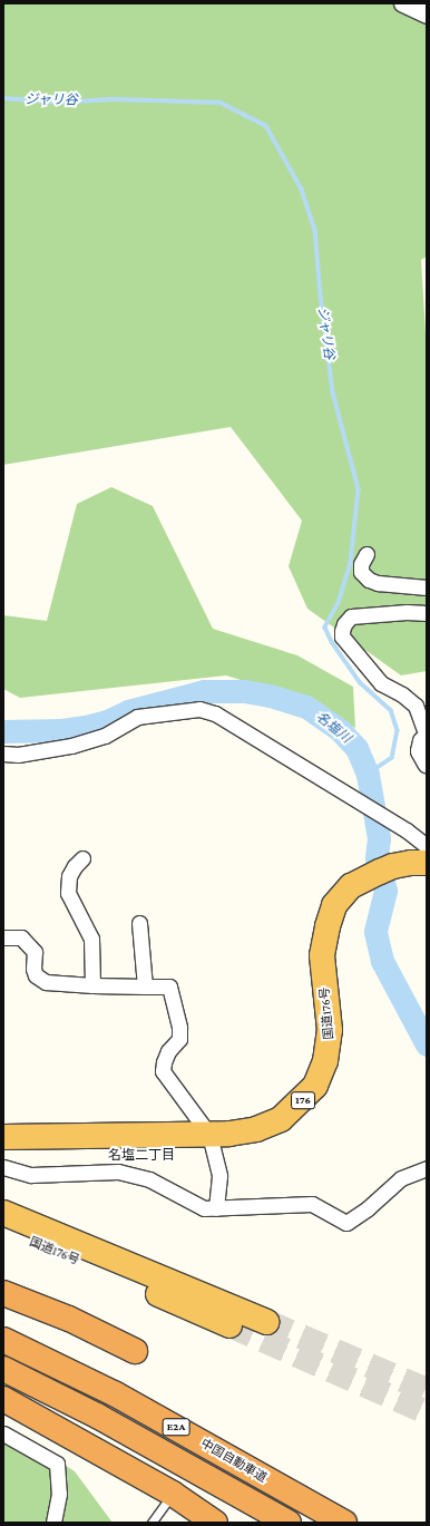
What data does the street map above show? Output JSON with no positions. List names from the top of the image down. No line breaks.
{"streets":{"highway":["国道176号","176","E2A","中国自動車道"]},"districts":["名塩二丁目"],"water":["ジャリ谷","名塩川"]}
